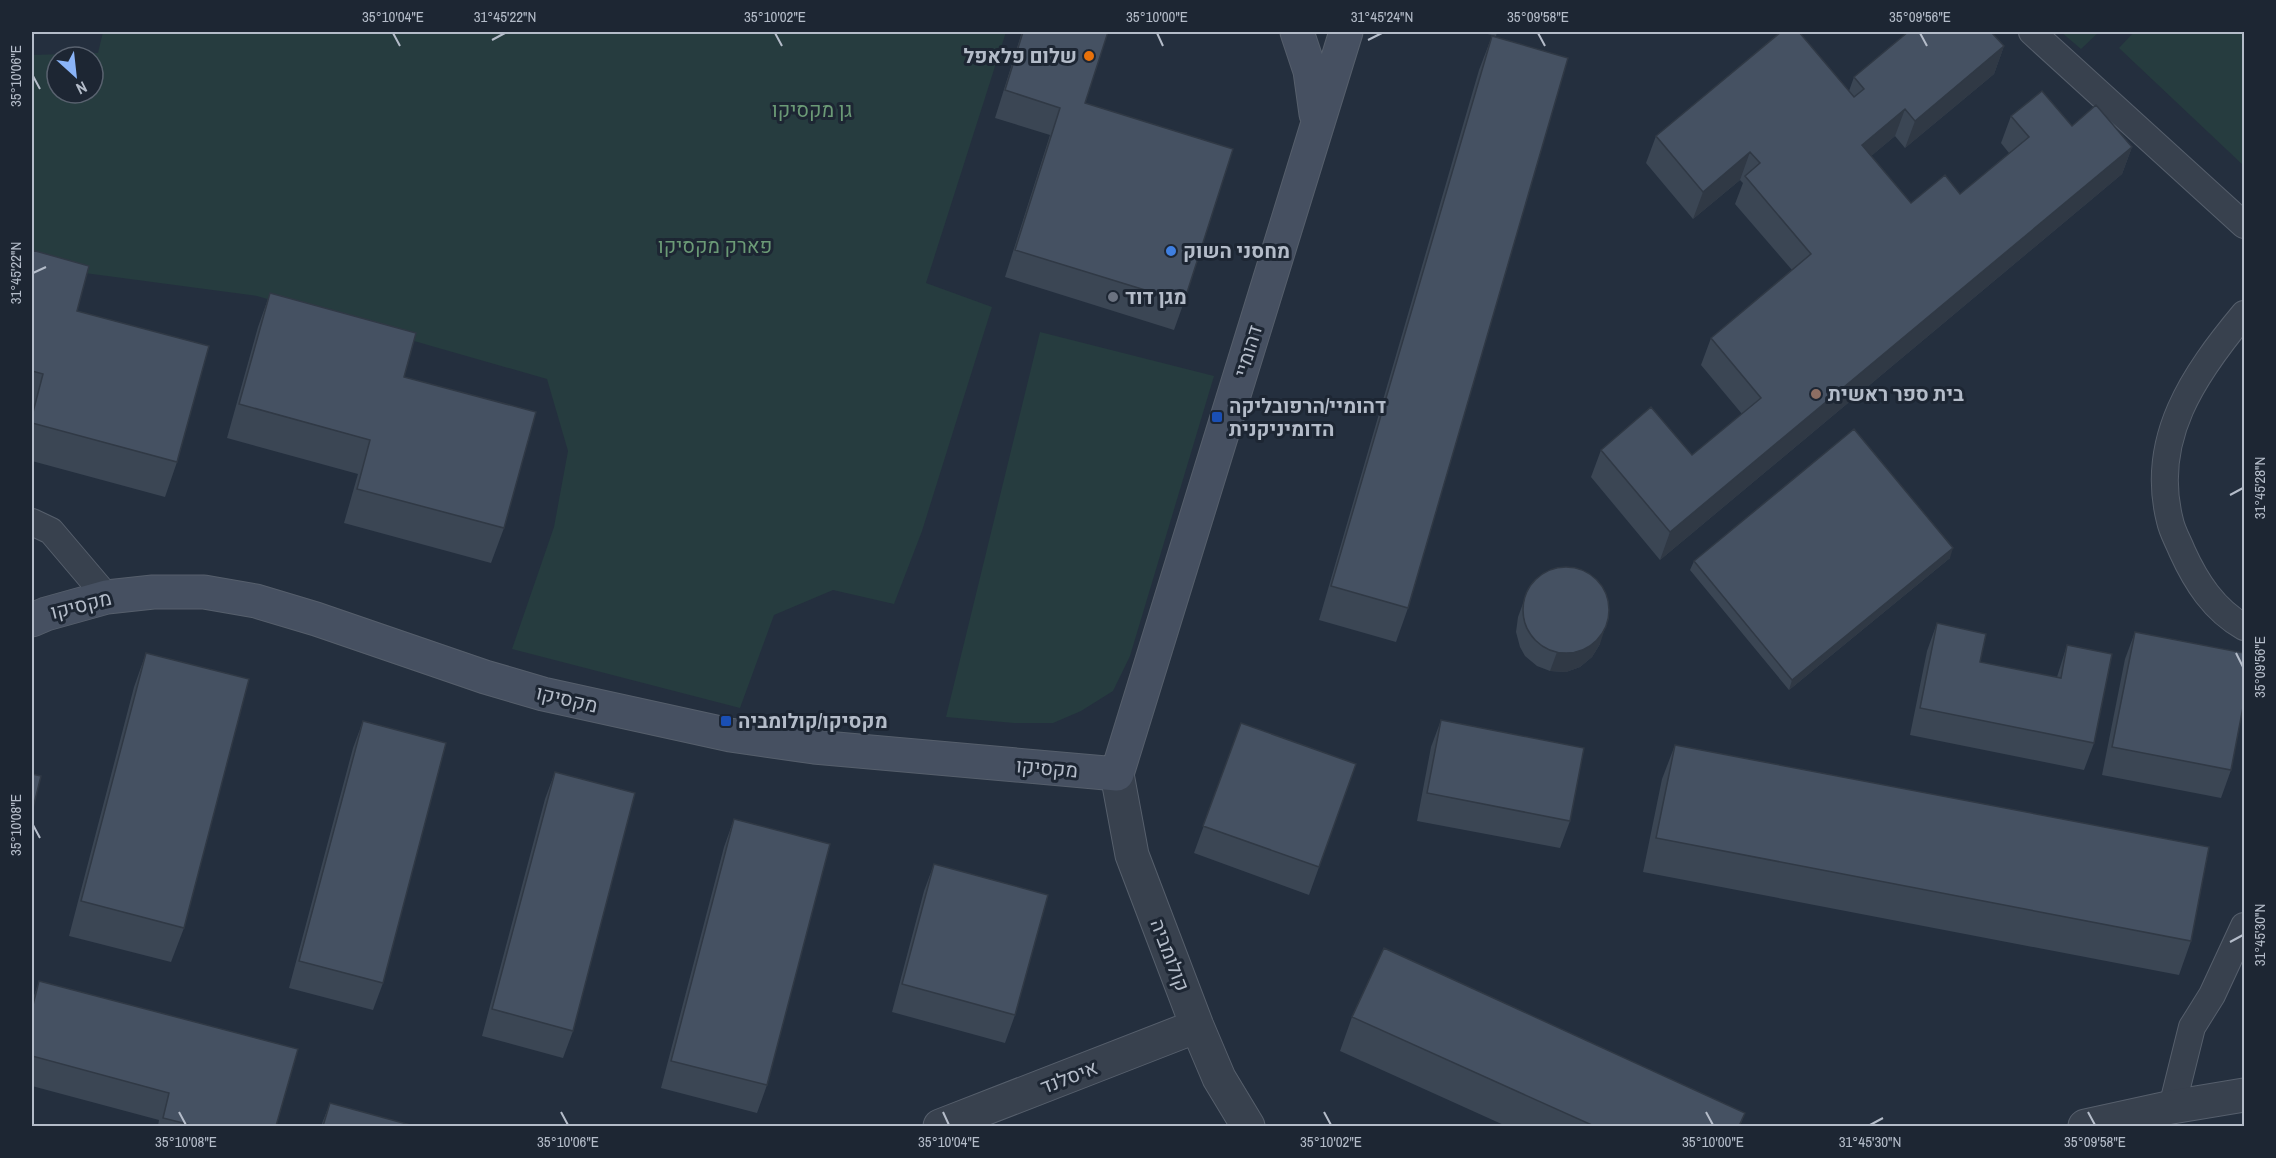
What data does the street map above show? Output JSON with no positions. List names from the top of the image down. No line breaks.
{"streets":{"street":["דהומיי","מקסיקו","קולומביה","איסלנד"]},"crossings":[["דהומיי","מקסיקו"],["דהומיי","קולומביה"],["מקסיקו","קולומביה"],["קולומביה","איסלנד"]],"parks":["גן מקסיקו","פארק מקסיקו"],"places":{"other":["שלום פלאפל","מחסני השוק","מגן דוד","בית ספר ראשית"],"transit":["דהומיי/הרפובליקה הדומיניקנית","מקסיקו/קולומביה"]},"north":"bottom right","coordinates":["35°10'04\"E","31°45'22\"N","35°10'02\"E","35°10'00\"E","31°45'24\"N","35°09'58\"E","35°09'56\"E","35°10'06\"E","31°45'28\"N","35°10'08\"E","31°45'30\"N"]}
